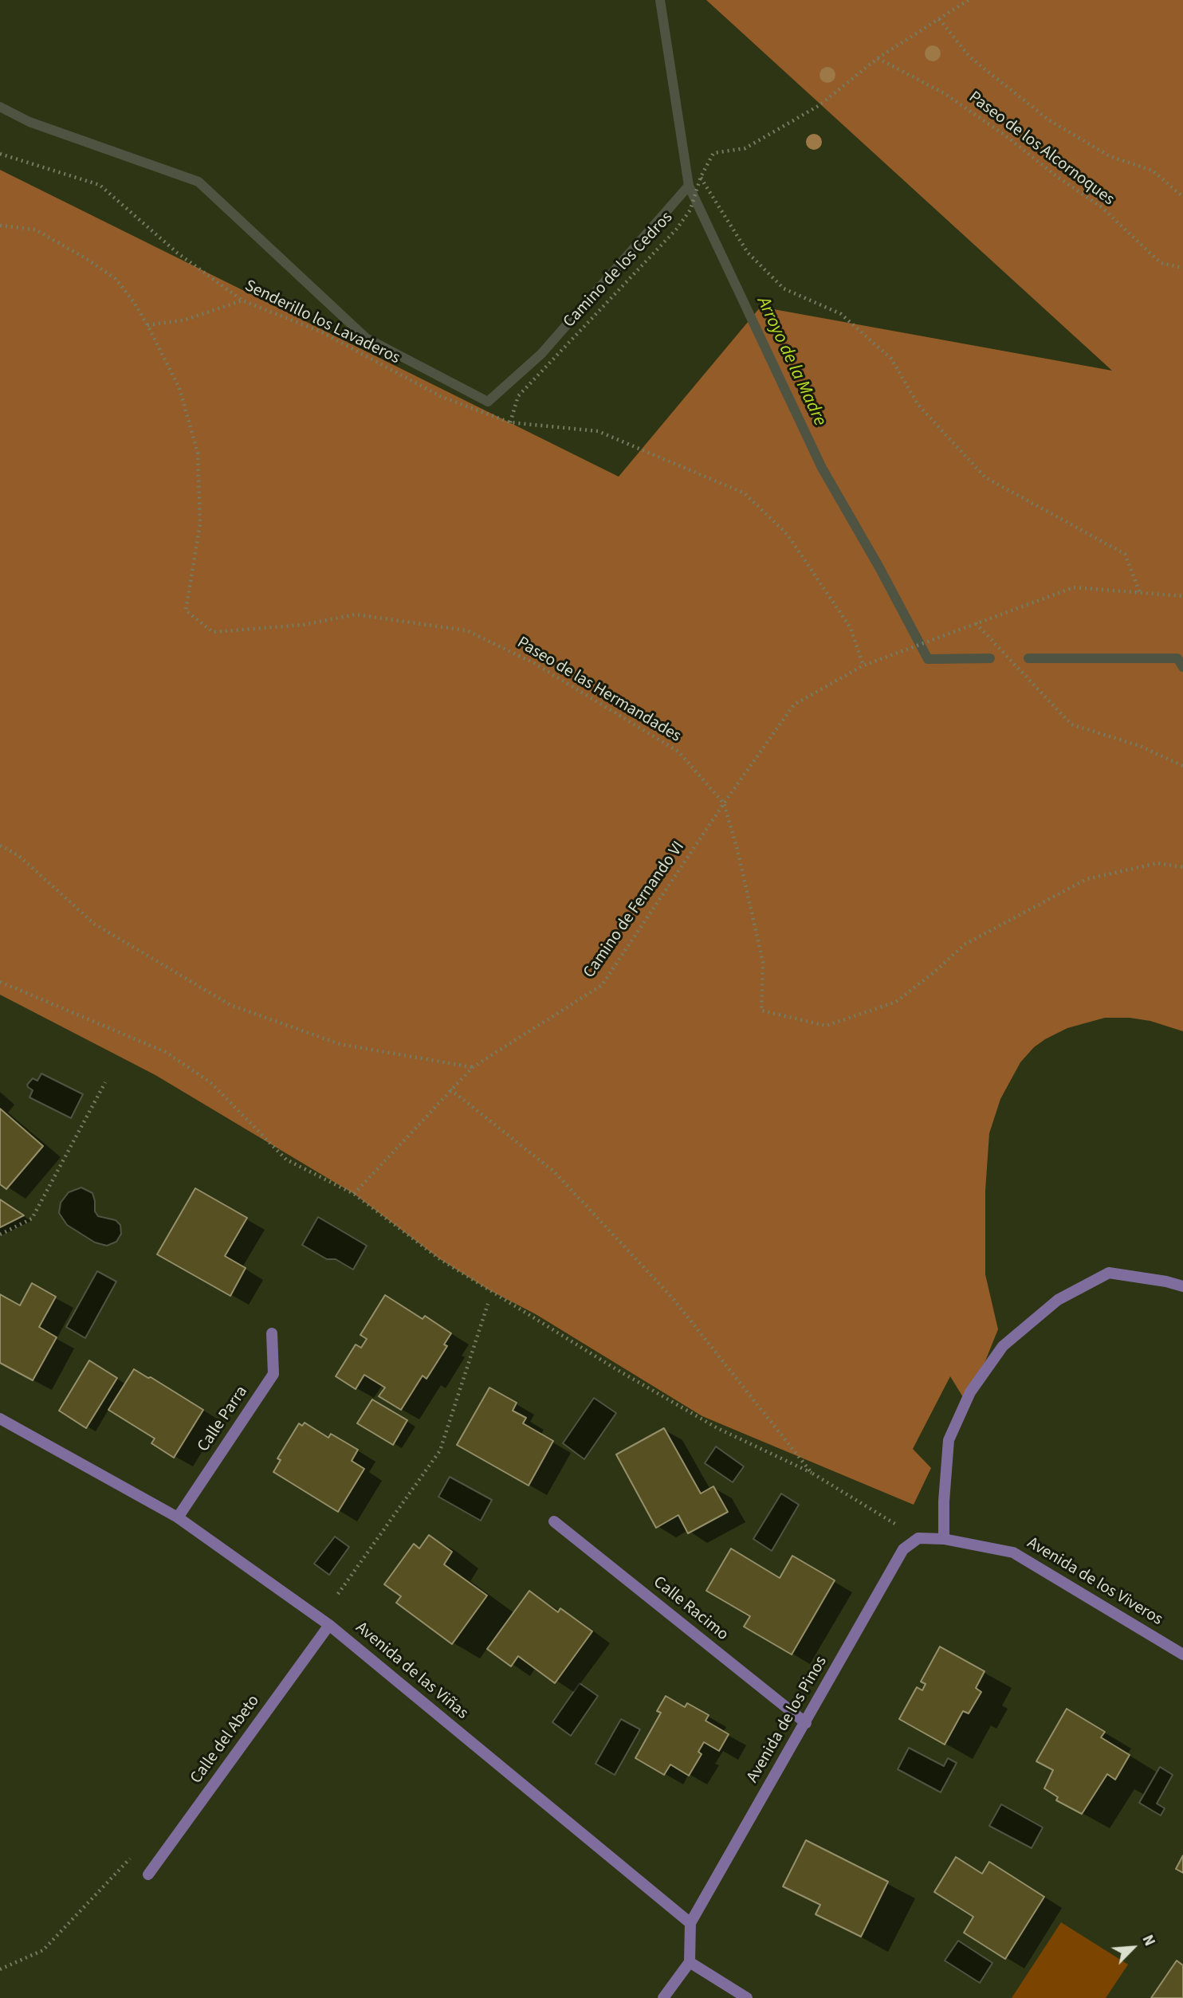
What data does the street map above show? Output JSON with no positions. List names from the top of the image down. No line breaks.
{"streets":{"street":["Calle Parra","Avenida de los Viveros","Calle Racimo","Avenida de las Viñas","Avenida de los Pinos","Calle del Abeto"],"path":["Paseo de los Alcornoques","Camino de los Cedros","Senderillo los Lavaderos","Paseo de las Hermandades","Camino de Fernando VI"]},"crossings":[["Paseo de los Alcornoques","Camino de los Cedros"],["Camino de los Cedros","Senderillo los Lavaderos"],["Senderillo los Lavaderos","Camino de Fernando VI"],["Paseo de las Hermandades","Camino de Fernando VI"],["Calle Parra","Avenida de las Viñas"],["Avenida de los Viveros","Avenida de los Pinos"],["Calle Racimo","Avenida de los Pinos"],["Avenida de las Viñas","Avenida de los Pinos"],["Avenida de las Viñas","Calle del Abeto"]],"water":["Arroyo de la Madre"],"north":"top right"}
